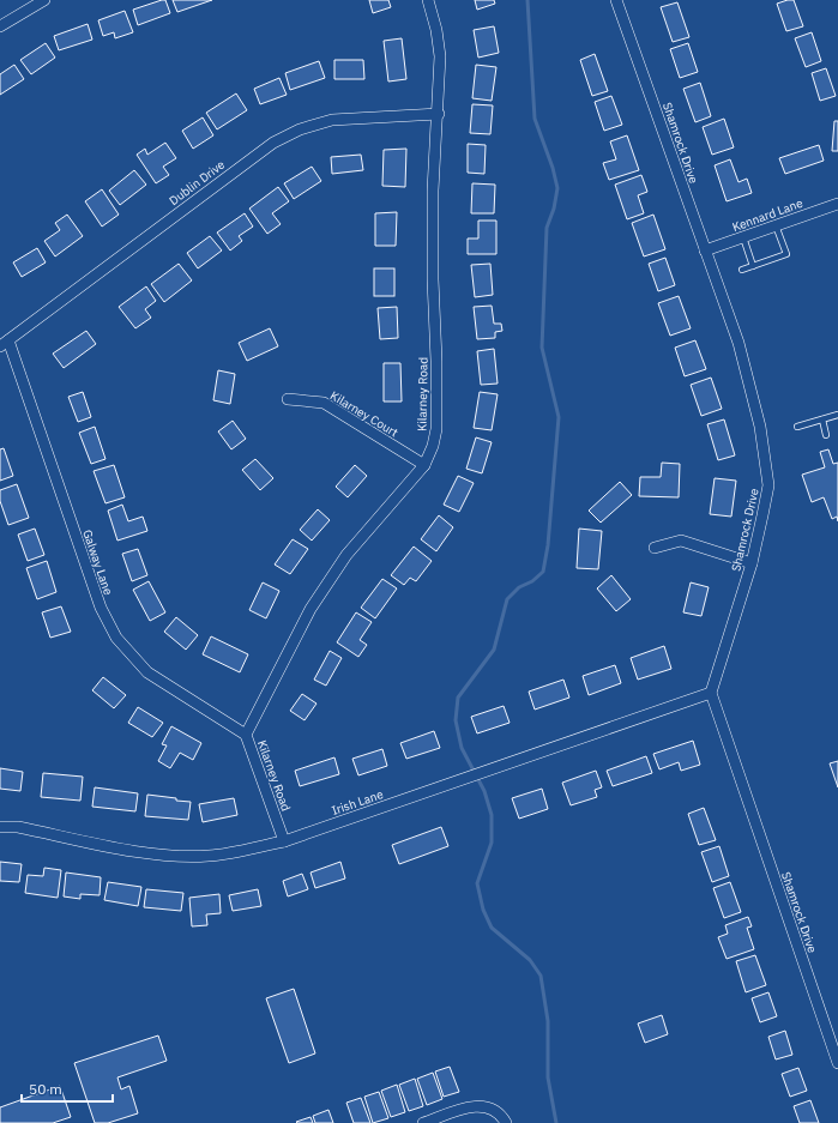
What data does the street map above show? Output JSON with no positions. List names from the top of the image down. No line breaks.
{"streets":{"street":["Shamrock Drive","Dublin Drive","Kennard Lane","Kilarney Road","Kilarney Court","Galway Lane","Irish Lane"]},"crossings":[["Shamrock Drive","Kennard Lane"],["Shamrock Drive","Irish Lane"],["Dublin Drive","Kilarney Road"],["Dublin Drive","Galway Lane"],["Kilarney Road","Kilarney Court"],["Kilarney Road","Galway Lane"],["Kilarney Road","Irish Lane"]],"scale_bar":"50 m"}
